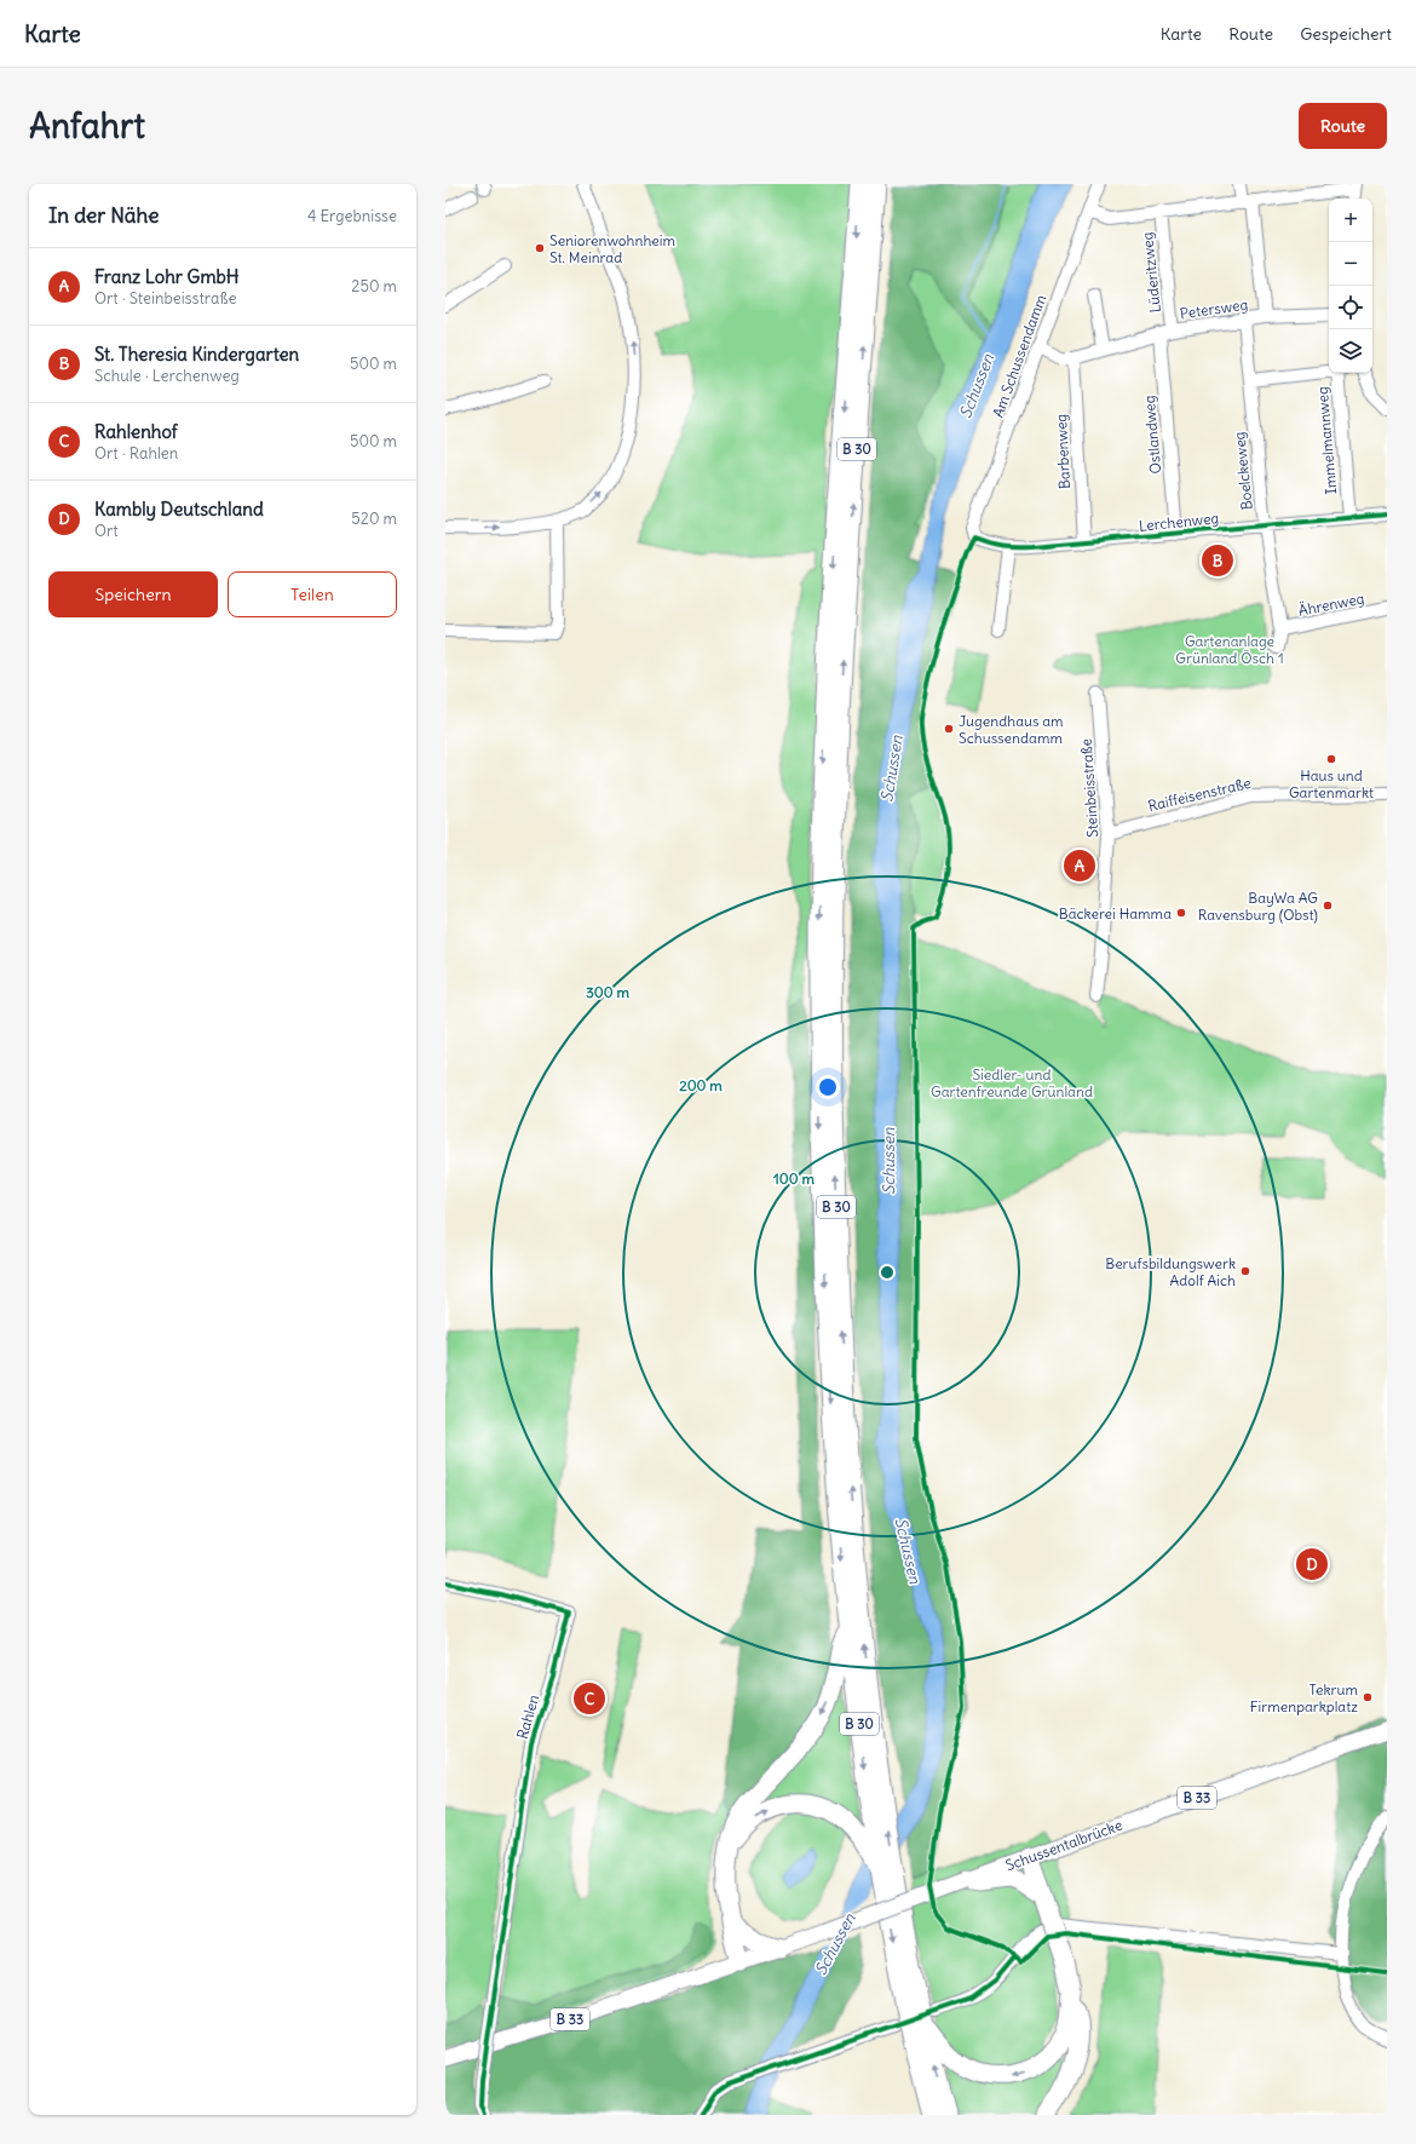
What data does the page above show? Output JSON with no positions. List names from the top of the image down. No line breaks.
{"streets":{"highway":["B 30"],"main road":["B 33","Schussentalbrücke"],"street":["Lüderitzweg","Petersweg","Am Schussendamm","Ostlandweg","Immelmannweg","Barbenweg","Boelckeweg","Lerchenweg","Ährenweg","Steinbeisstraße","Raiffeisenstraße","Rahlen"]},"crossings":[["Lüderitzweg","Petersweg"],["Petersweg","Am Schussendamm"],["Petersweg","Ostlandweg"],["Petersweg","Barbenweg"],["Petersweg","Boelckeweg"],["Am Schussendamm","Lerchenweg"],["Ostlandweg","Lerchenweg"],["Immelmannweg","Lerchenweg"],["Barbenweg","Lerchenweg"],["Boelckeweg","Lerchenweg"],["Boelckeweg","Ährenweg"],["Steinbeisstraße","Raiffeisenstraße"],["B 33","Schussentalbrücke"]],"water":["Schussen"],"parks":["Gartenanlage Grünland Ösch 1","Siedler- und Gartenfreunde Grünland"],"places":["Seniorenwohnheim St. Meinrad","Jugendhaus am Schussendamm","Haus und Gartenmarkt","BayWa AG Ravensburg (Obst)","Bäckerei Hamma","Berufsbildungswerk Adolf Aich","Tekrum Firmenparkplatz"],"page":{"header":"Karte","nav":["Karte","Route","Gespeichert"],"buttons":["Route",["Speichern","Teilen"]],"title":"Anfahrt","heading":["In der Nähe","4 Ergebnisse"],"map_buttons":["+","−"],"list":[{"mark":"A","name":"Franz Lohr GmbH","note":"Ort · Steinbeisstraße","value":"250 m"},{"mark":"B","name":"St. Theresia Kindergarten","note":"Schule · Lerchenweg","value":"500 m"},{"mark":"C","name":"Rahlenhof","note":"Ort · Rahlen","value":"500 m"},{"mark":"D","name":"Kambly Deutschland","note":"Ort","value":"520 m"}],"pins":["B","A","D","C"]},"rings":["300 m","200 m","100 m"]}
